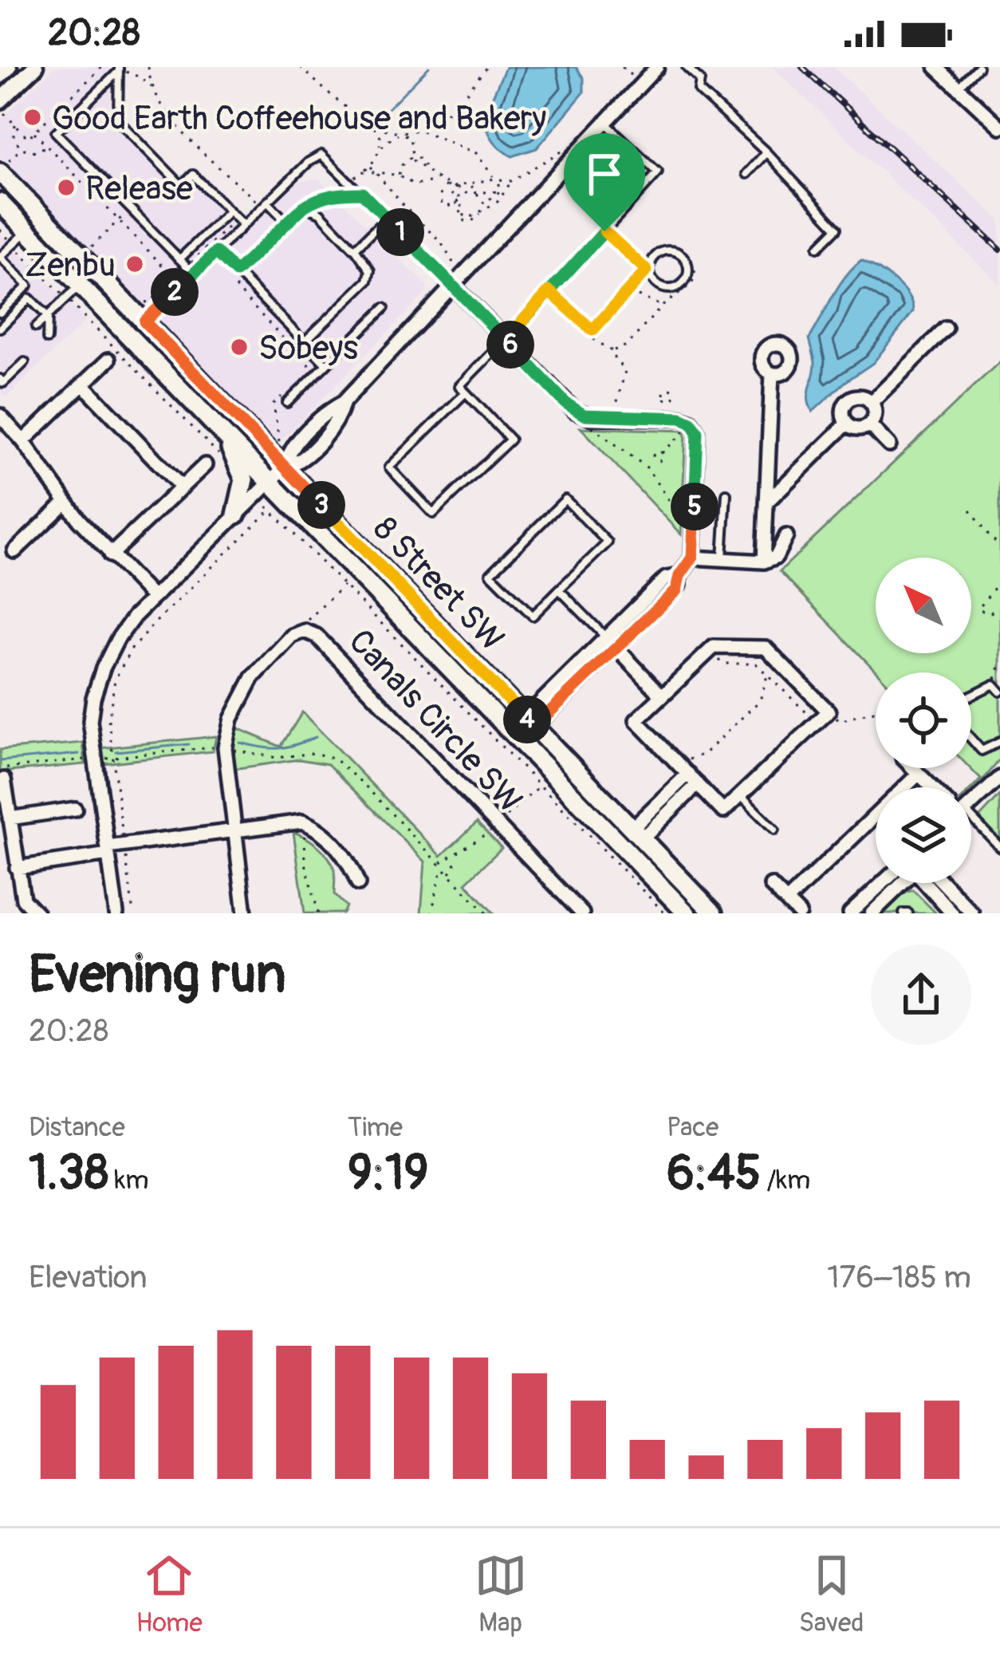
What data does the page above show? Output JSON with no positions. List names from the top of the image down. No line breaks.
{"streets":{"main road":["8 Street SW"],"street":["Canals Circle SW"]},"places":["Good Earth Coffeehouse and Bakery","Release","Zenbu","Sobeys"],"north":"top left","page":{"status":"20:28","pins":["1","2","6","3","5","4"],"heading":["Evening run","20:28"],"stats":[["Distance","1.38 km"],["Time","9:19"],["Pace","6:45 /km"]],"chart":["Elevation","176–185 m"],"tabs":["Home","Map","Saved"]}}
